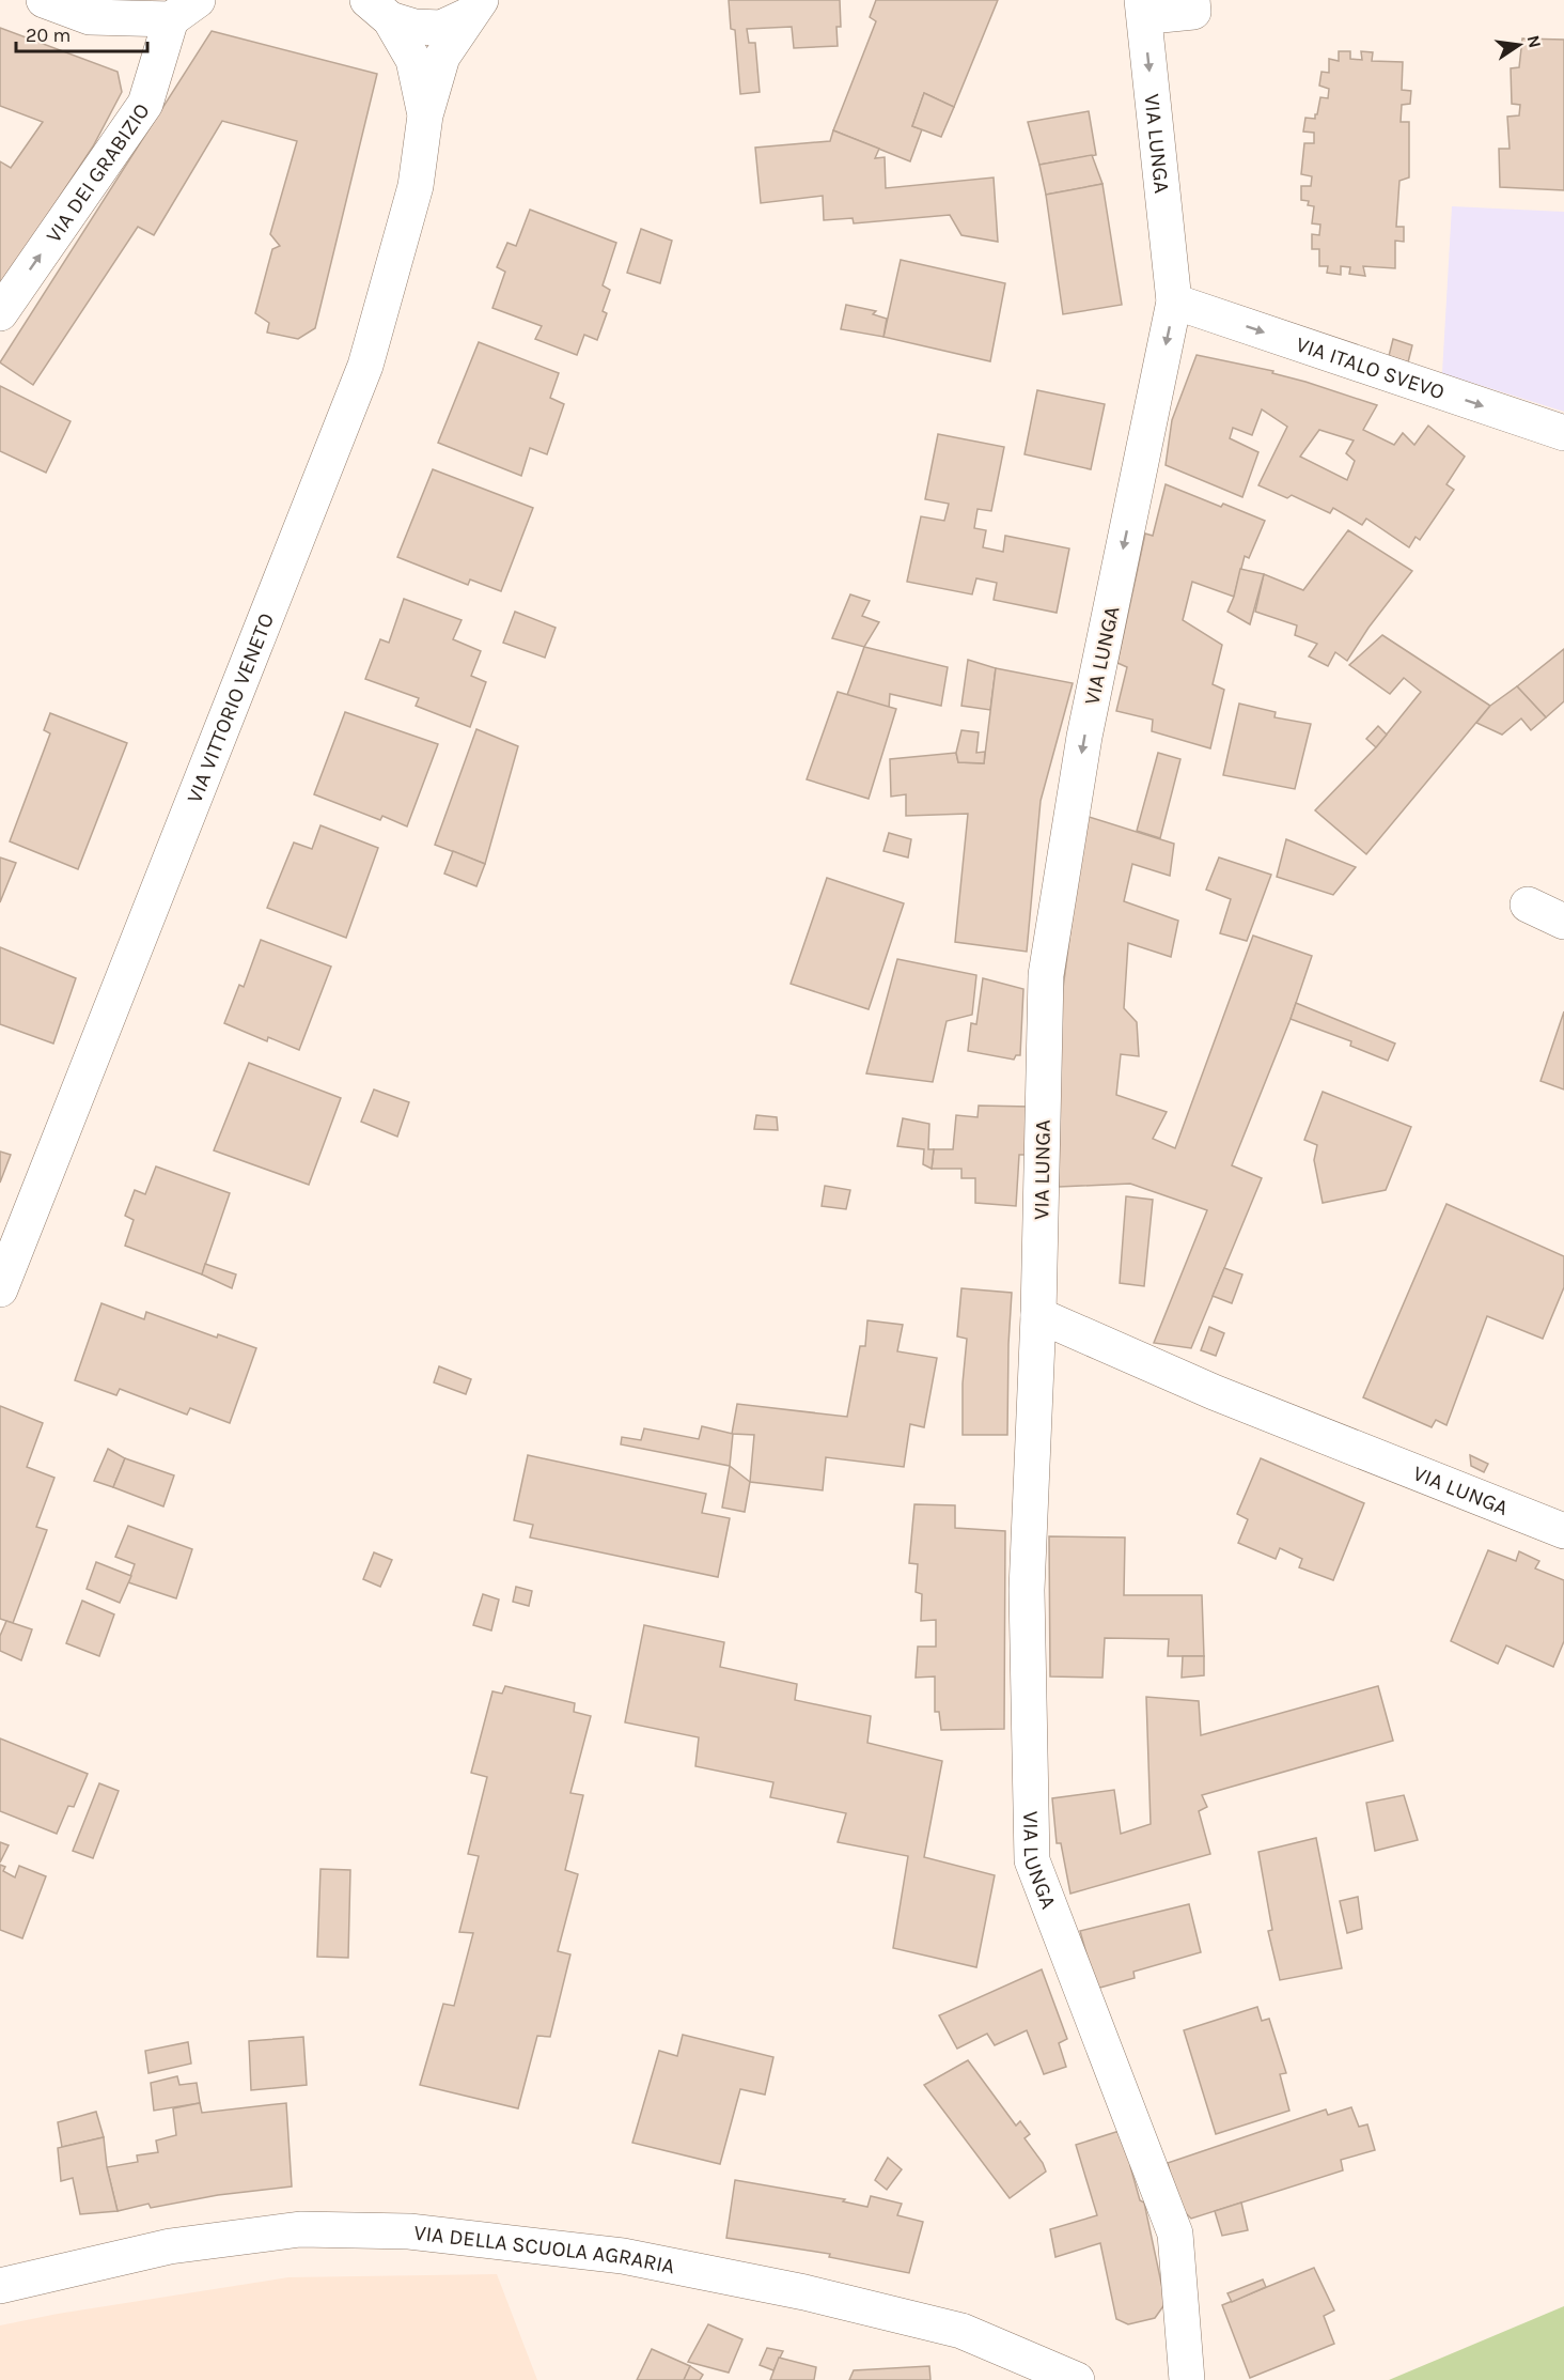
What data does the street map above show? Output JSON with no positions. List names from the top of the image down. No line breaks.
{"streets":{"street":["VIA LUNGA","VIA DEI GRABIZIO","VIA ITALO SVEVO","VIA VITTORIO VENETO","VIA DELLA SCUOLA AGRARIA"]},"crossings":[["VIA LUNGA","VIA ITALO SVEVO"]],"one_way":["VIA LUNGA","VIA DEI GRABIZIO","VIA ITALO SVEVO"],"scale_bar":"20 m","north":"right"}
